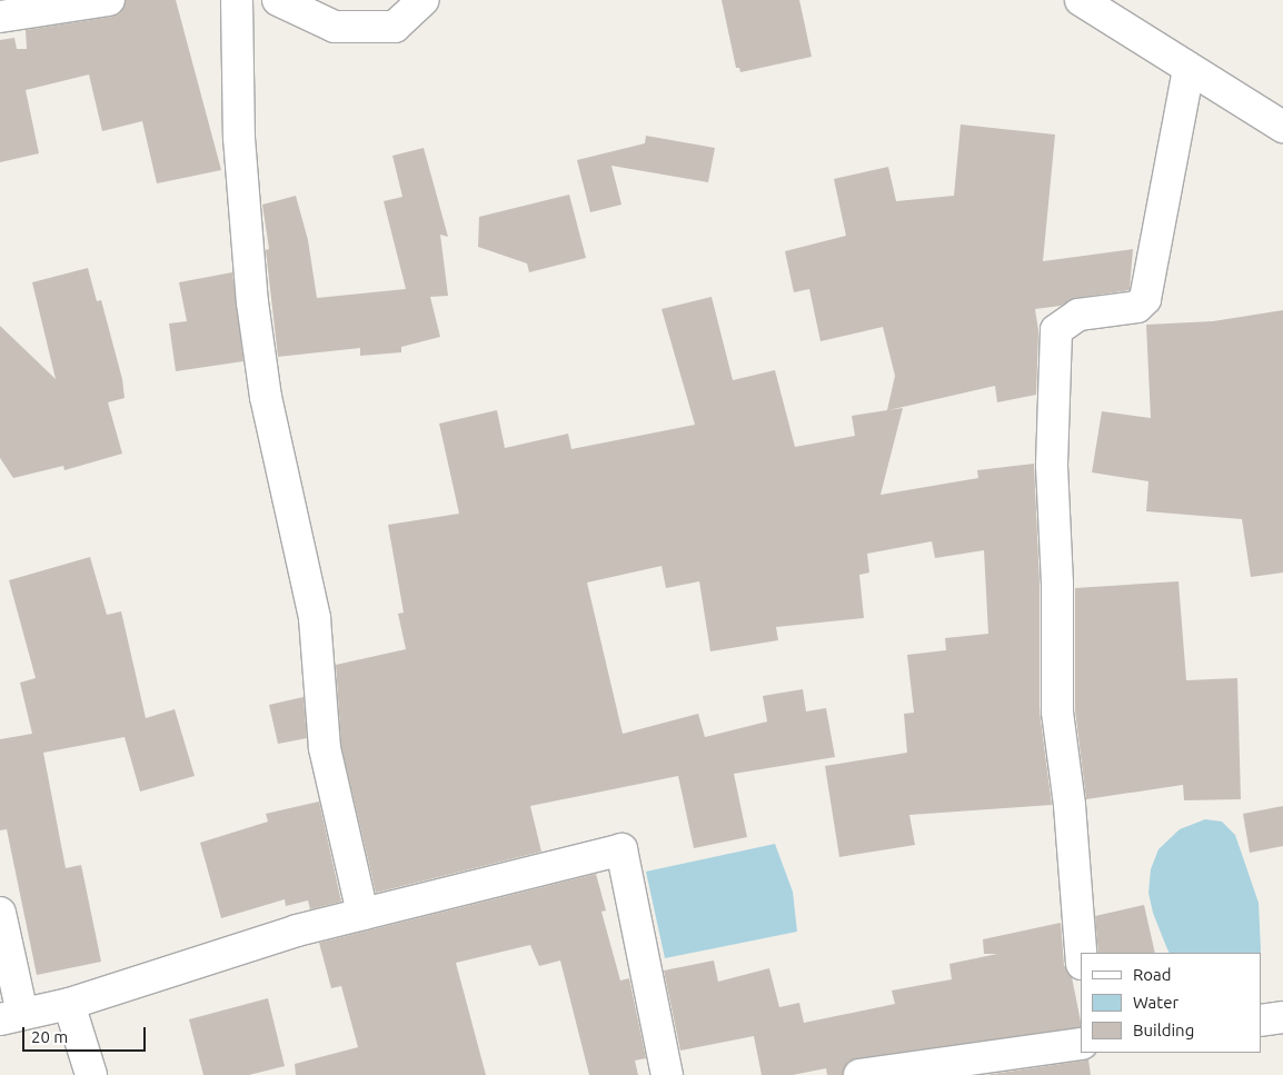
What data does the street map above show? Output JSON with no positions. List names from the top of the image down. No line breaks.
{"legend":["Road","Water","Building"],"scale_bar":"20 m"}
